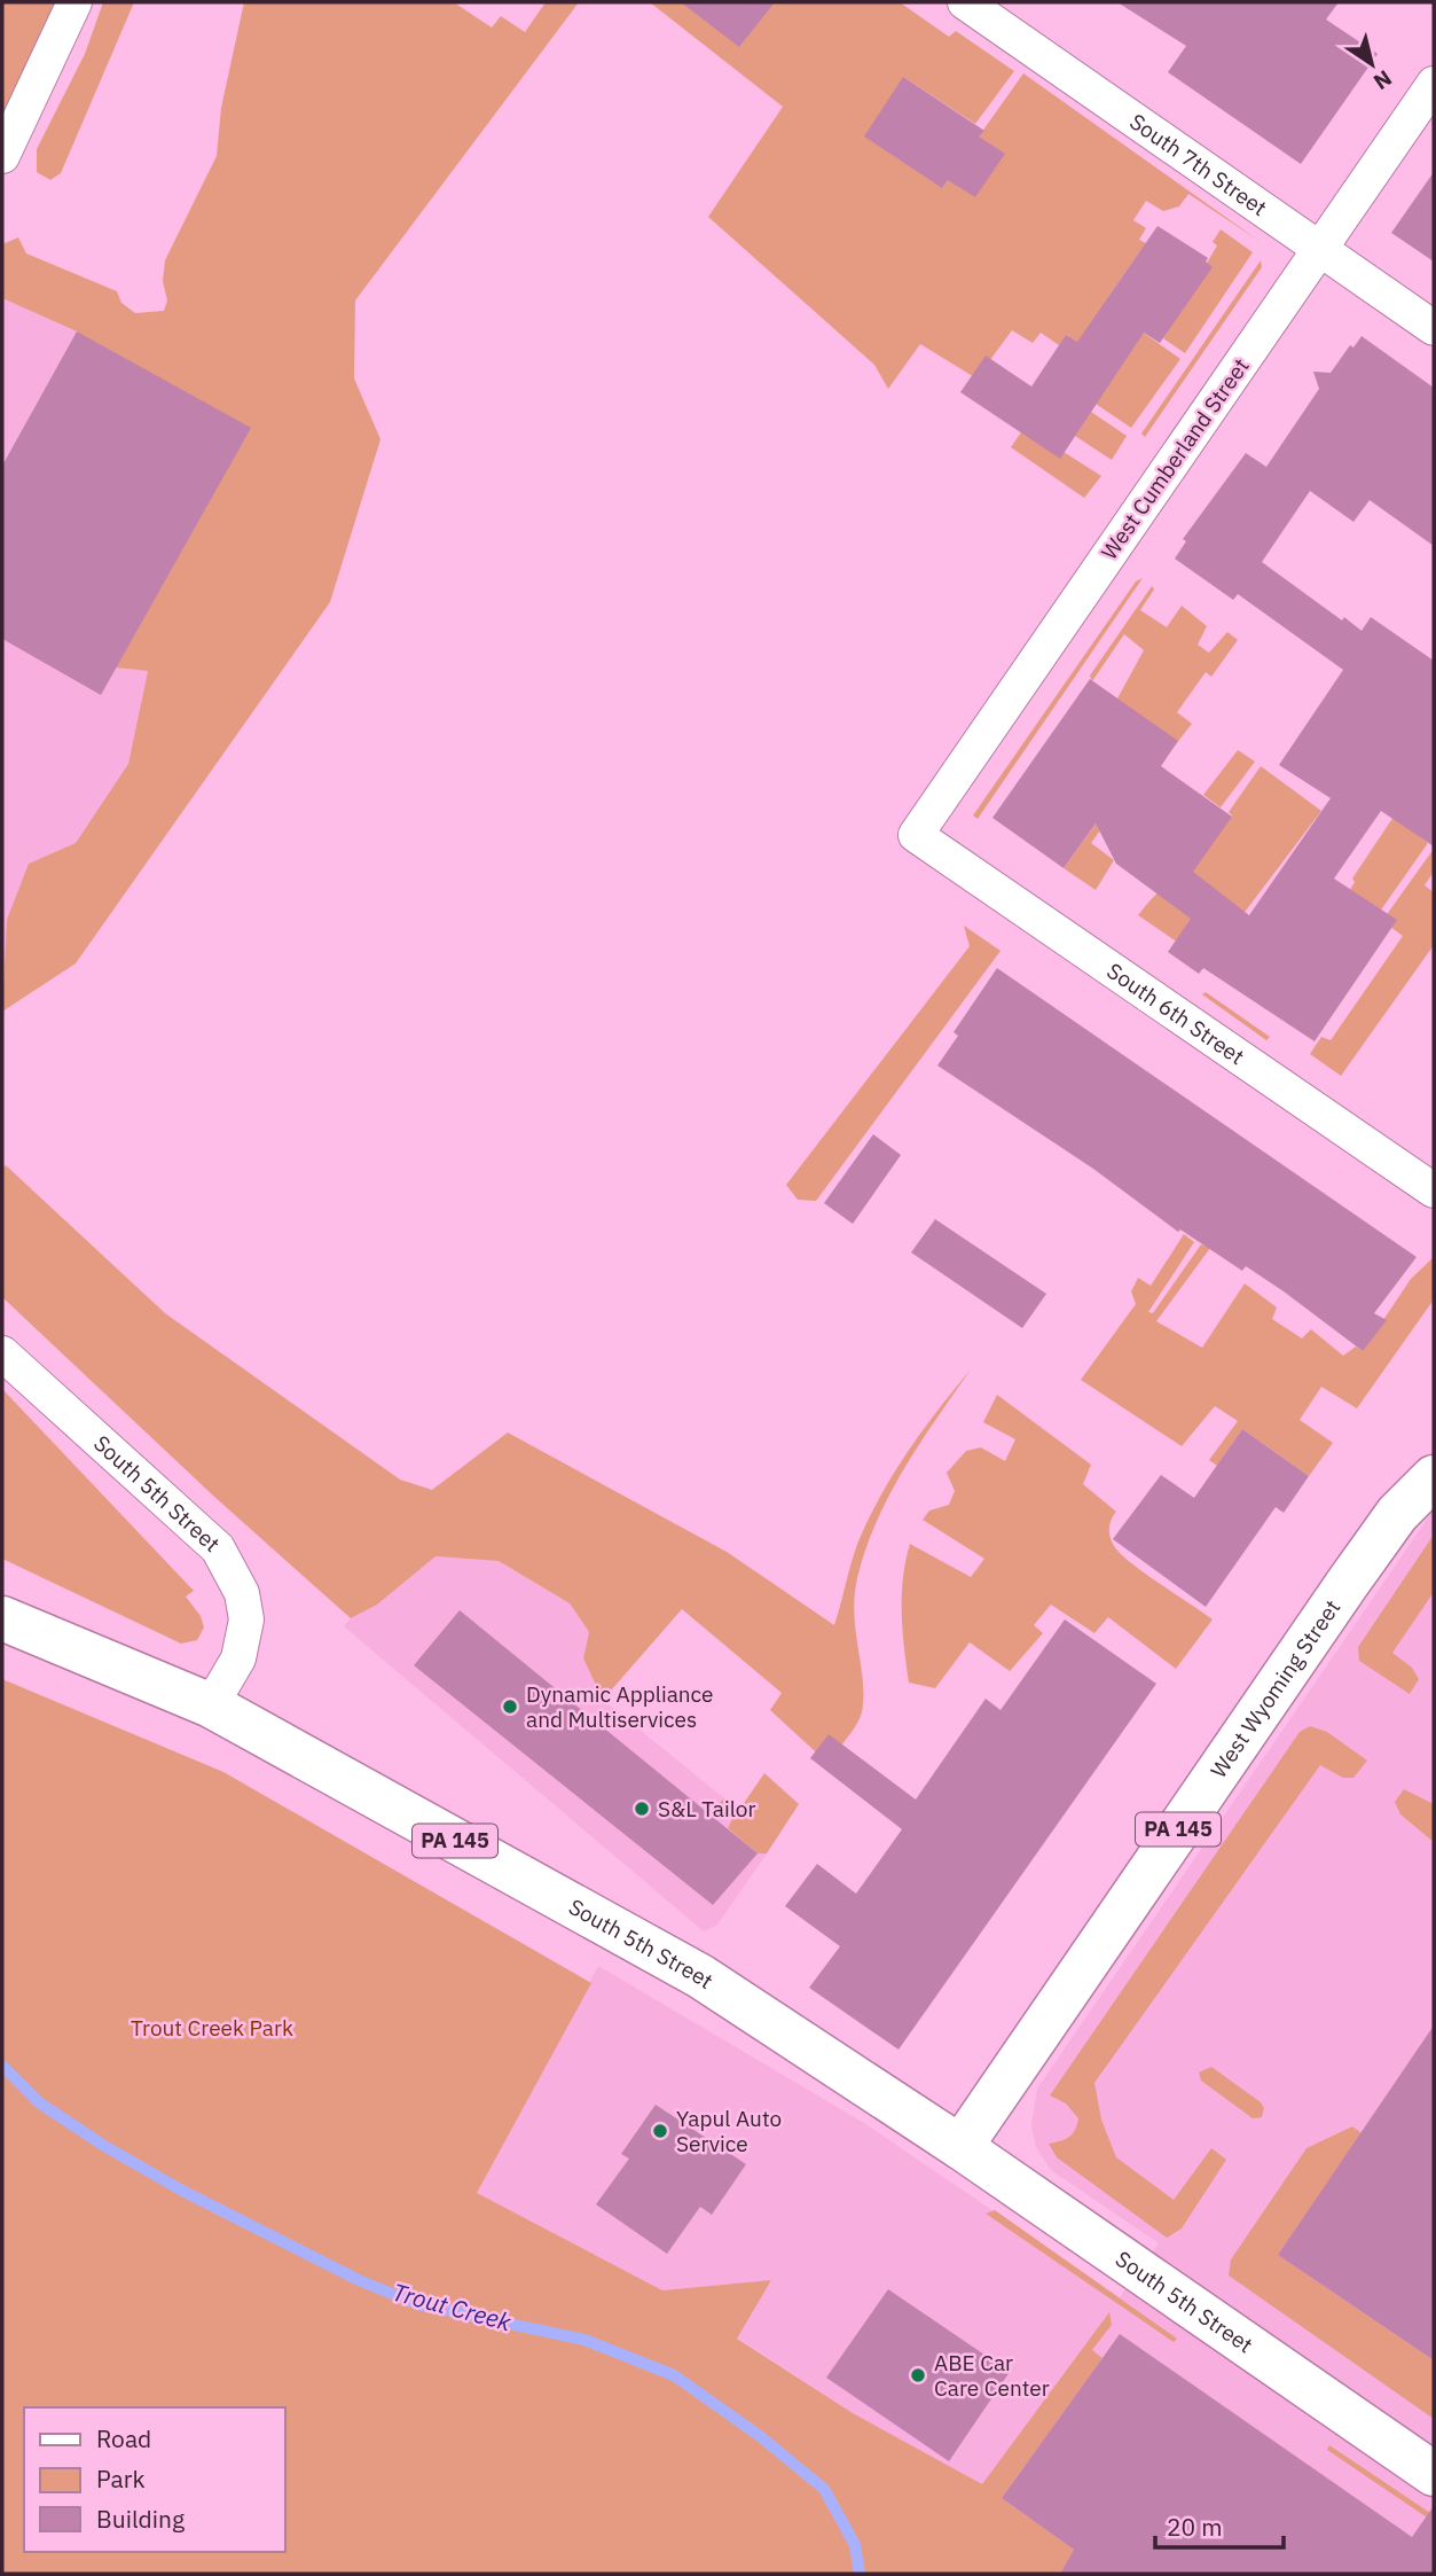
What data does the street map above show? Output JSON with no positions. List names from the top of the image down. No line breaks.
{"streets":{"main road":["South 5th Street","West Wyoming Street","PA 145"],"street":["South 7th Street","West Cumberland Street","South 6th Street"]},"crossings":[["South 7th Street","West Cumberland Street"],["West Cumberland Street","South 6th Street"],["South 5th Street","West Wyoming Street"],["South 5th Street","PA 145"]],"water":["Trout Creek"],"parks":["Trout Creek Park"],"places":["Dynamic Appliance and Multiservices","S&L Tailor","Yapul Auto Service","ABE Car Care Center"],"legend":["Road","Park","Building"],"scale_bar":"20 m","north":"bottom right"}
